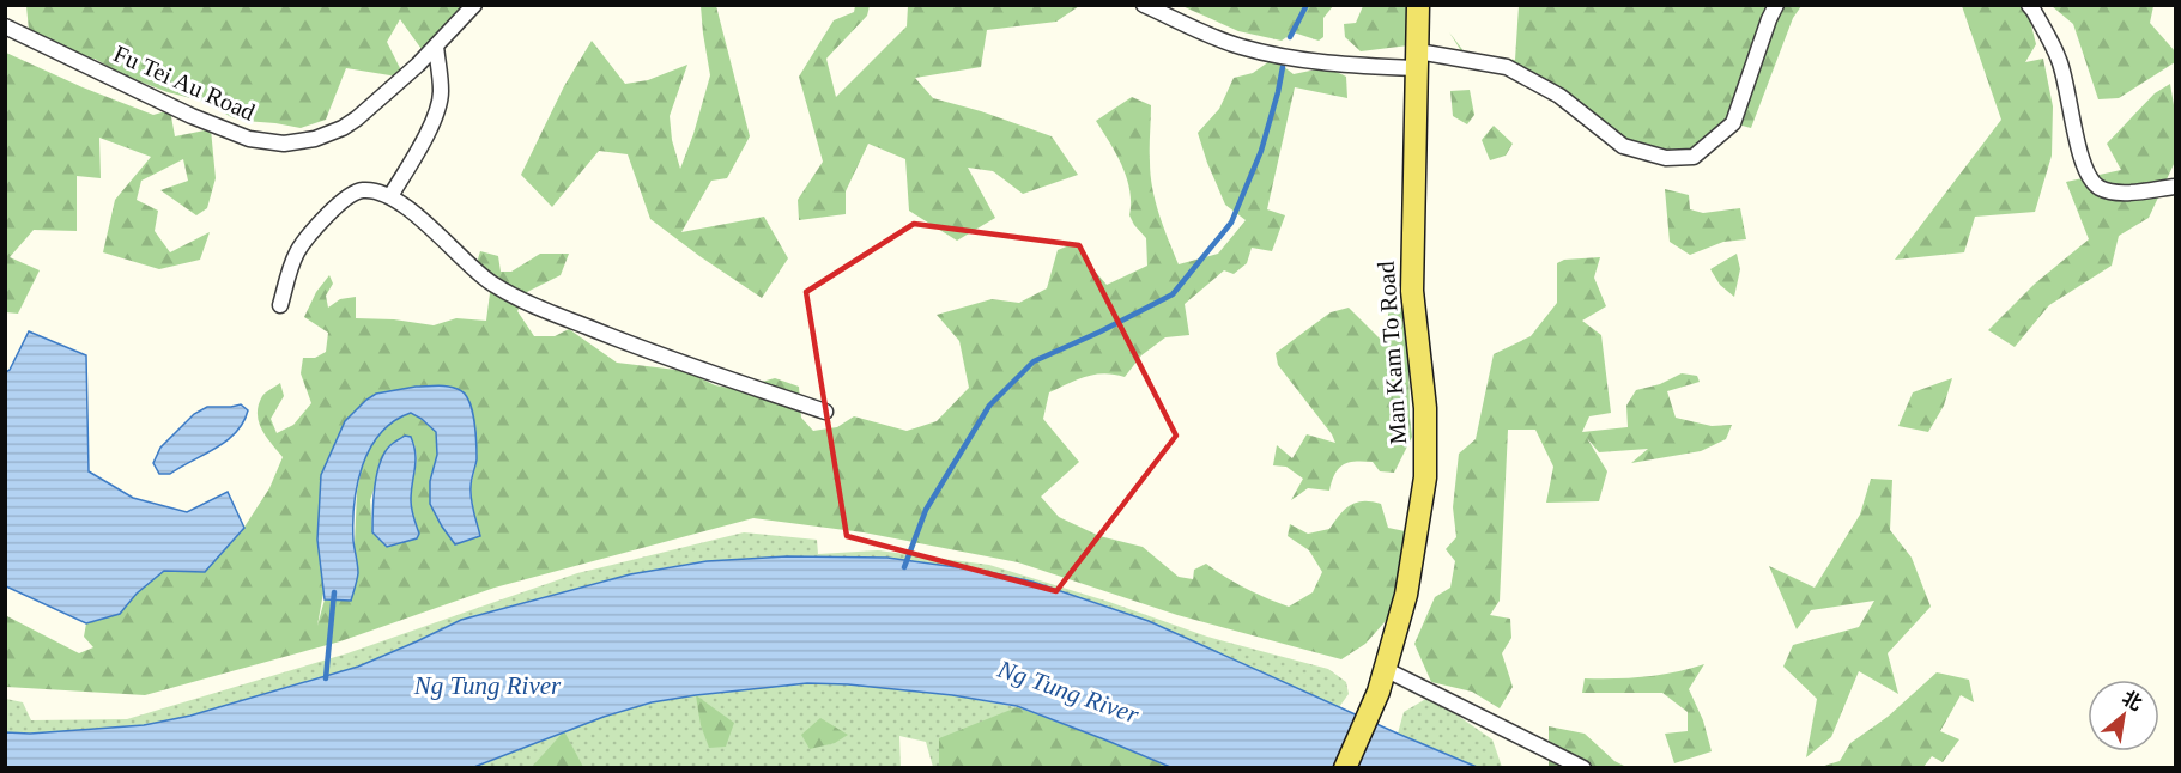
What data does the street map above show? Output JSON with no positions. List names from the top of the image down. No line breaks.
{"streets":{"main road":["Man Kam To Road"],"street":["Fu Tei Au Road"]},"water":["Ng Tung River"],"north":"top right"}
